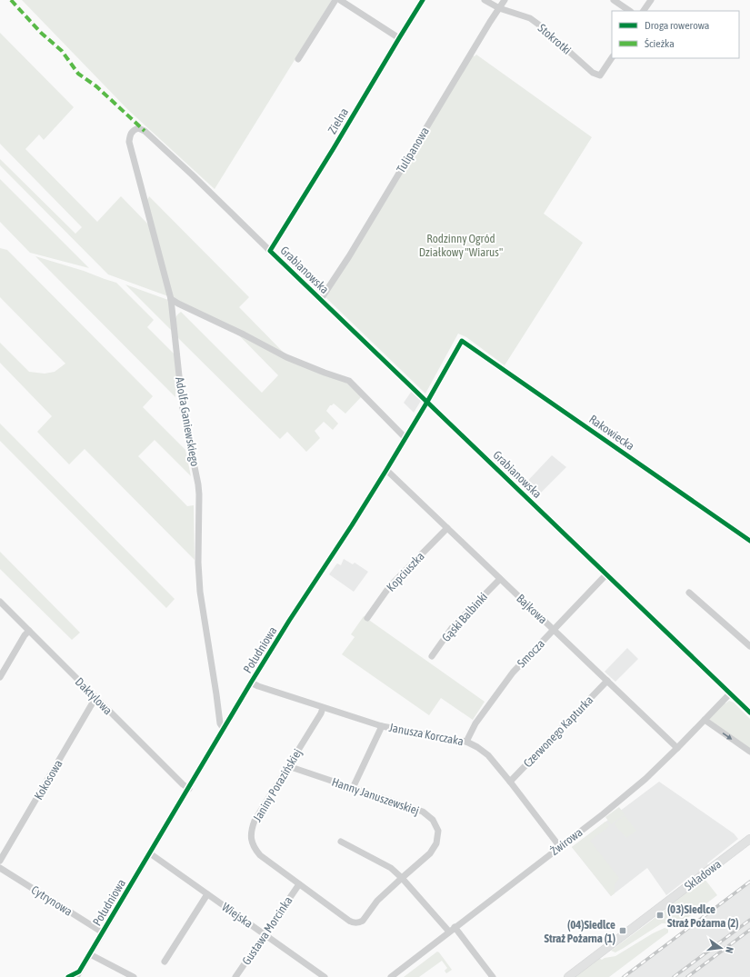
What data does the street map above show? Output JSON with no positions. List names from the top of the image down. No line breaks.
{"streets":{"main road":["Składowa"],"street":["Stokrotki","Zielna","Tulipanowa","Grabianowska","Adolfa Ganiewskiego","Rakowiecka","Kopciuszka","Bajkowa","Gąski Balbinki","Południowa","Smocza","Daktylowa","Czerwonego Kapturka","Janusza Korczaka","Kokosowa","Janiny Porazińskiej","Hanny Januszewskiej","Żwirowa","Cytrynowa","Wiejska","Gustawa Morcinka"]},"crossings":[["Stokrotki","Tulipanowa"],["Zielna","Grabianowska"],["Tulipanowa","Grabianowska"],["Grabianowska","Adolfa Ganiewskiego"],["Grabianowska","Południowa"],["Grabianowska","Smocza"],["Grabianowska","Żwirowa"],["Adolfa Ganiewskiego","Południowa"],["Rakowiecka","Południowa"],["Kopciuszka","Bajkowa"],["Bajkowa","Gąski Balbinki"],["Bajkowa","Południowa"],["Bajkowa","Smocza"],["Bajkowa","Czerwonego Kapturka"],["Bajkowa","Żwirowa"],["Południowa","Daktylowa"],["Południowa","Janusza Korczaka"],["Południowa","Cytrynowa"],["Południowa","Wiejska"],["Smocza","Janusza Korczaka"],["Daktylowa","Kokosowa"],["Czerwonego Kapturka","Janusza Korczaka"],["Janusza Korczaka","Janiny Porazińskiej"],["Janusza Korczaka","Żwirowa"],["Janiny Porazińskiej","Hanny Januszewskiej"],["Janiny Porazińskiej","Gustawa Morcinka"],["Wiejska","Gustawa Morcinka"]],"parks":["Rodzinny Ogród Działkowy \"Wiarus\""],"places":{"transit":["(03)Siedlce Straż Pożarna (2)","(04)Siedlce Straż Pożarna (1)"]},"legend":["Droga rowerowa","Ścieżka"],"north":"right"}
